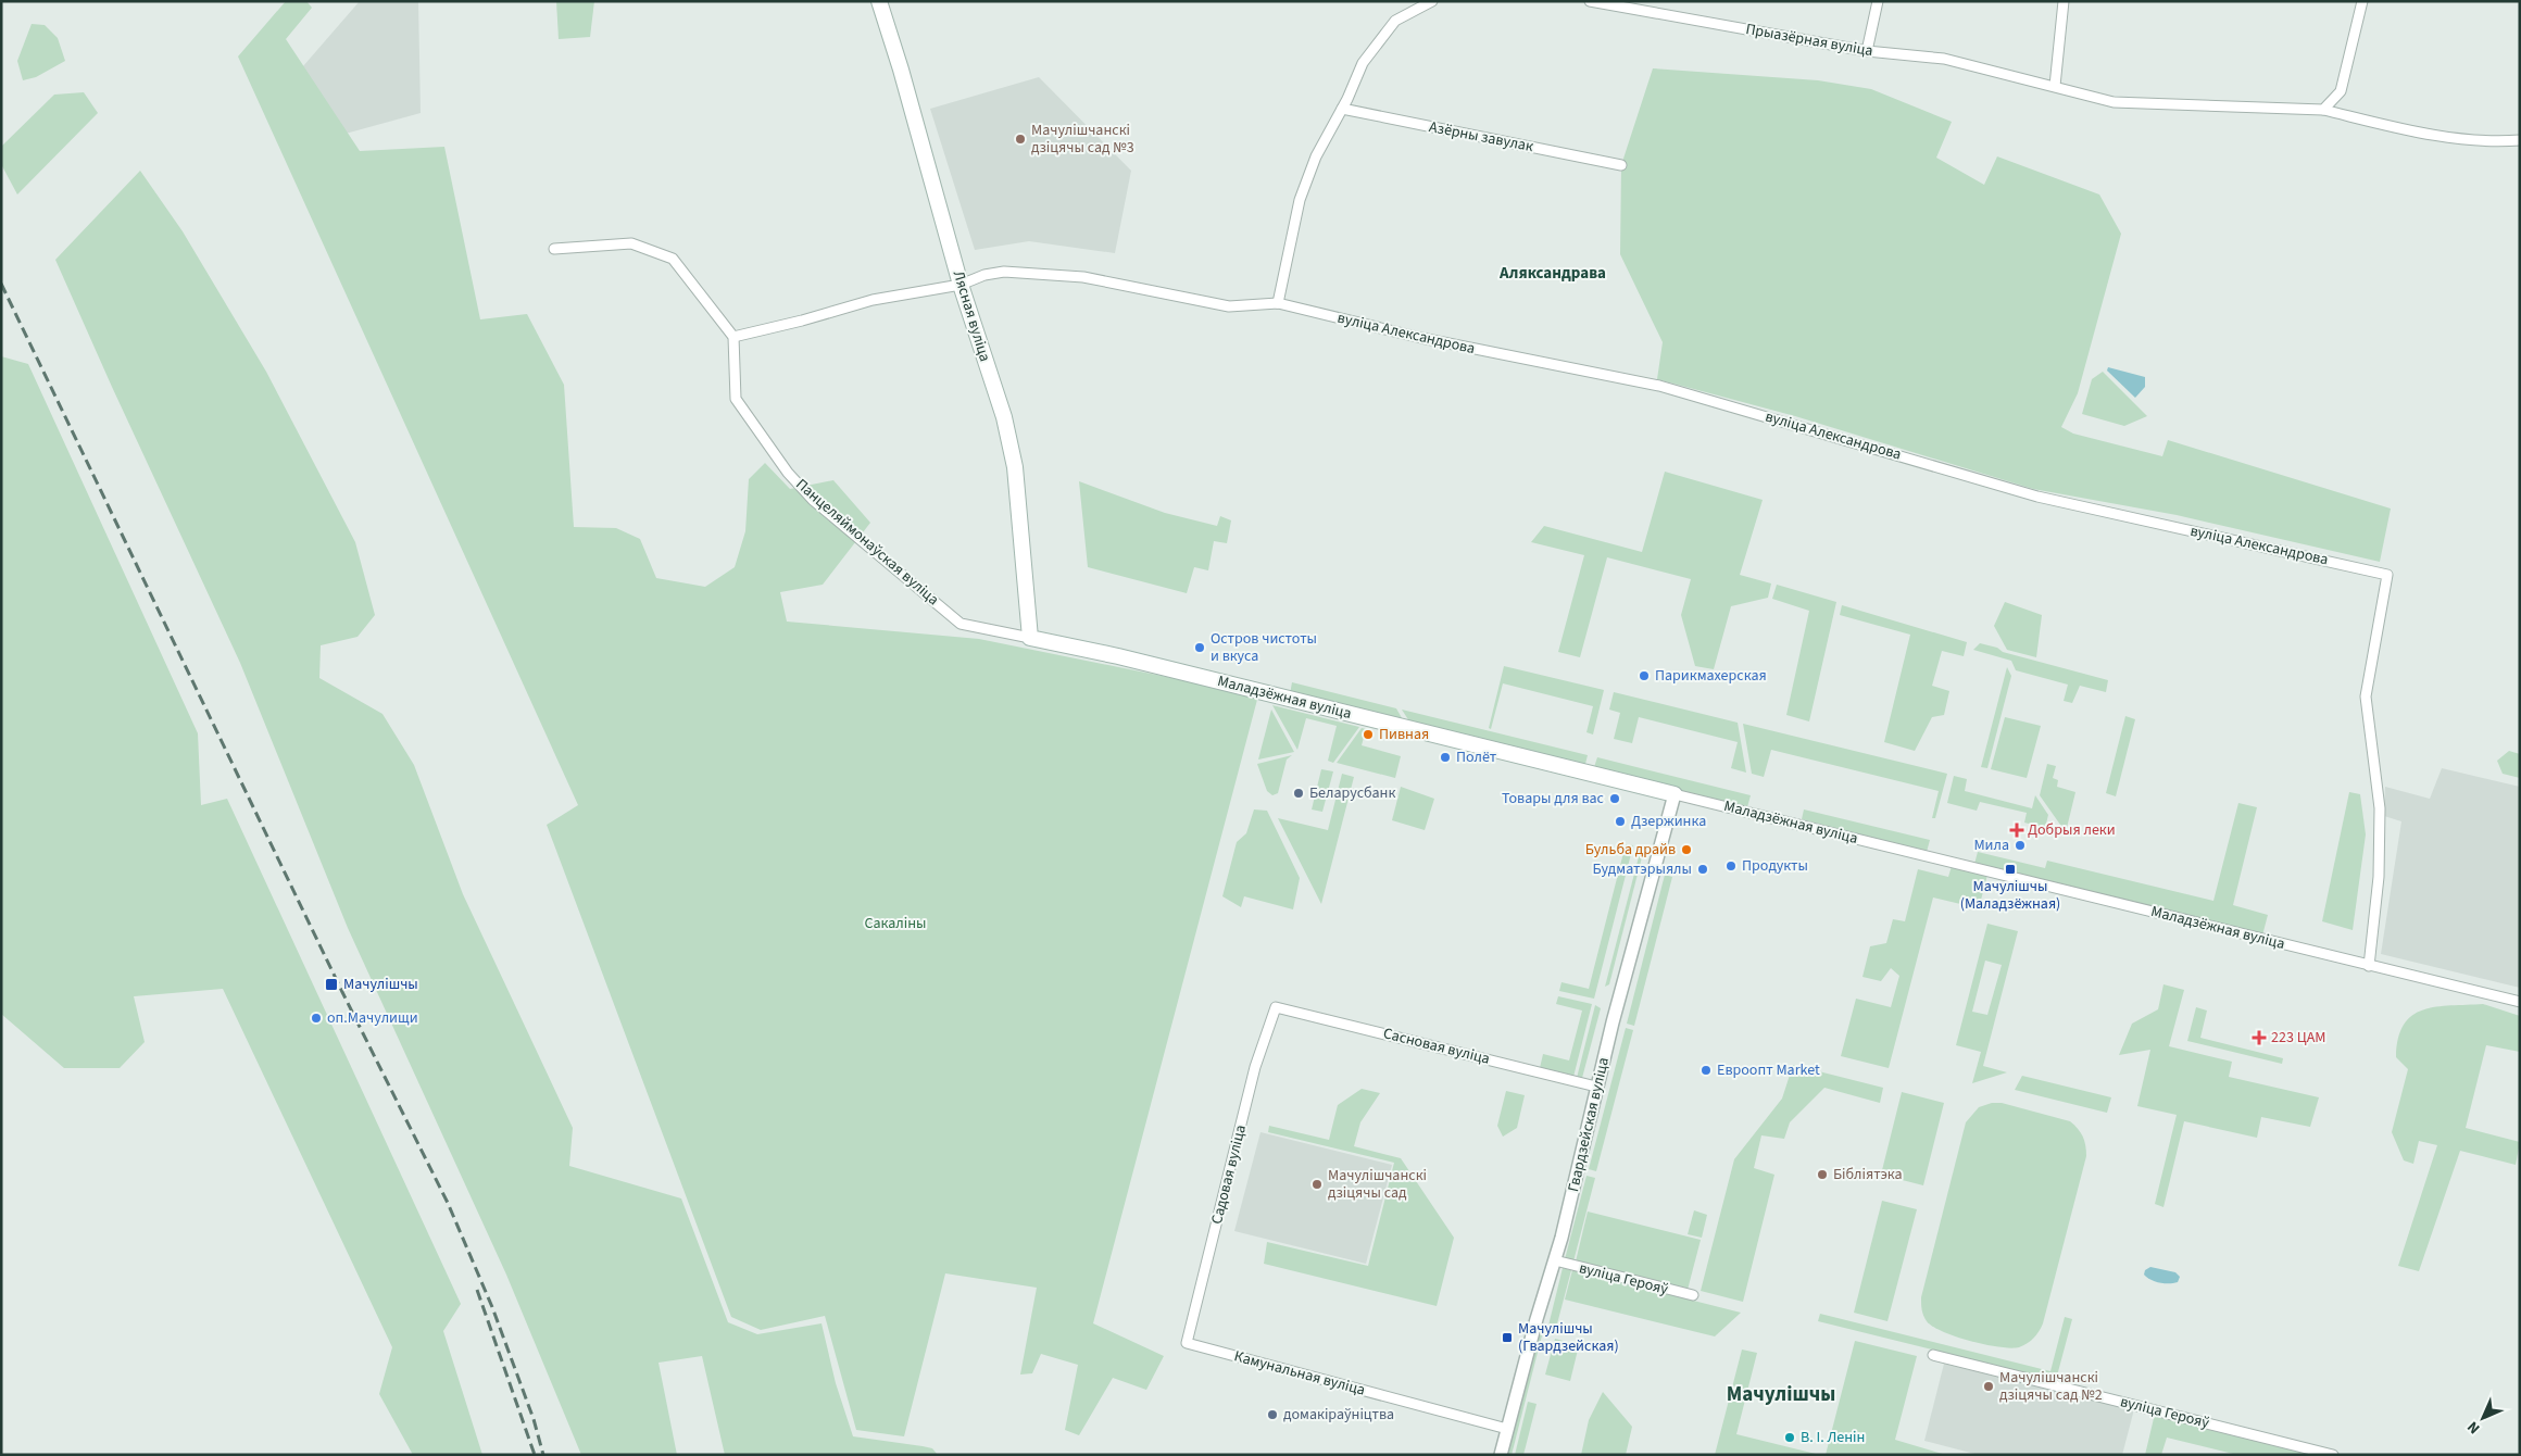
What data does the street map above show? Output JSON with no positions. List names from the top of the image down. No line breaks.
{"streets":{"main road":["Лясная вуліца","Маладзёжная вуліца"],"street":["Прыазёрная вуліца","Азёрны завулак","вуліца Александрова","Панцеляймонаўская вуліца","Сасновая вуліца","Гвардзейская вуліца","Садовая вуліца","вуліца Герояў","Камунальная вуліца"]},"crossings":[["Лясная вуліца","вуліца Александрова"],["Лясная вуліца","Панцеляймонаўская вуліца"],["Лясная вуліца","Маладзёжная вуліца"],["вуліца Александрова","Панцеляймонаўская вуліца"],["вуліца Александрова","Маладзёжная вуліца"],["Панцеляймонаўская вуліца","Маладзёжная вуліца"],["Маладзёжная вуліца","Гвардзейская вуліца"],["Сасновая вуліца","Гвардзейская вуліца"],["Сасновая вуліца","Садовая вуліца"],["Гвардзейская вуліца","вуліца Герояў"],["Гвардзейская вуліца","Камунальная вуліца"],["Садовая вуліца","Камунальная вуліца"]],"districts":["Аляксандрава","Мачулішчы"],"parks":["Сакаліны"],"places":{"other":["Мачулішчанскі дзіцячы сад №3","Остров чистоты и вкуса","Парикмахерская","Пивная","Полёт","Беларусбанк","Товары для вас","Дзержинка","Мила","Бульба драйв","Продукты","Будматэрыялы","оп.Мачулищи","Евроопт Market","Бібліятэка","Мачулішчанскі дзіцячы сад","Мачулішчанскі дзіцячы сад №2","домакіраўніцтва","В. І. Ленін"],"health":["Добрыя леки","223 ЦAM"],"transit":["Мачулішчы (Маладзёжная)","Мачулішчы","Мачулішчы (Гвардзейская)"]},"north":"bottom left"}
